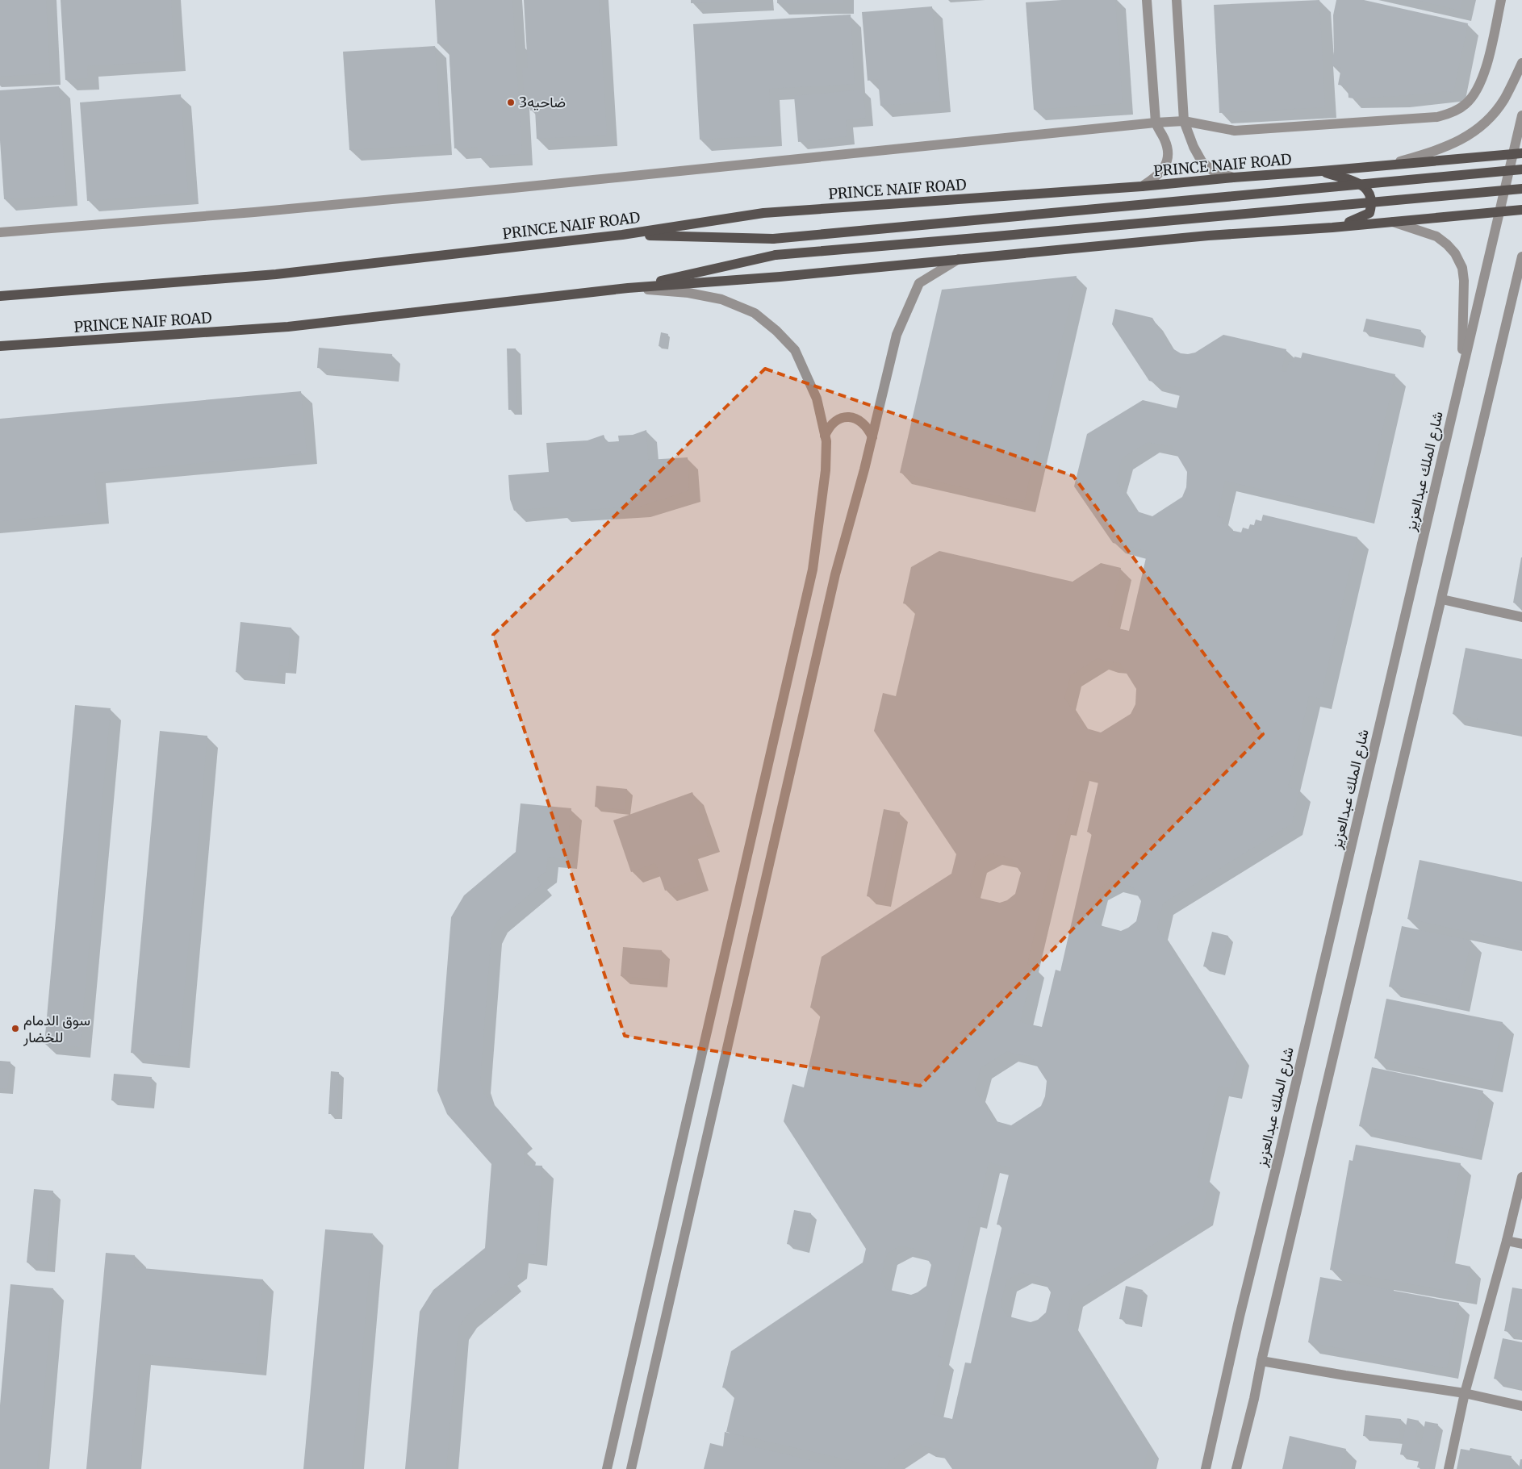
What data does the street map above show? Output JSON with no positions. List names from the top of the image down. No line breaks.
{"streets":{"main road":["PRINCE NAIF ROAD"],"street":["شارع الملك عبدالعزيز"]},"crossings":[["PRINCE NAIF ROAD","شارع الملك عبدالعزيز"]],"places":["ضاحيه3","سوق الدمام للخضار"]}
